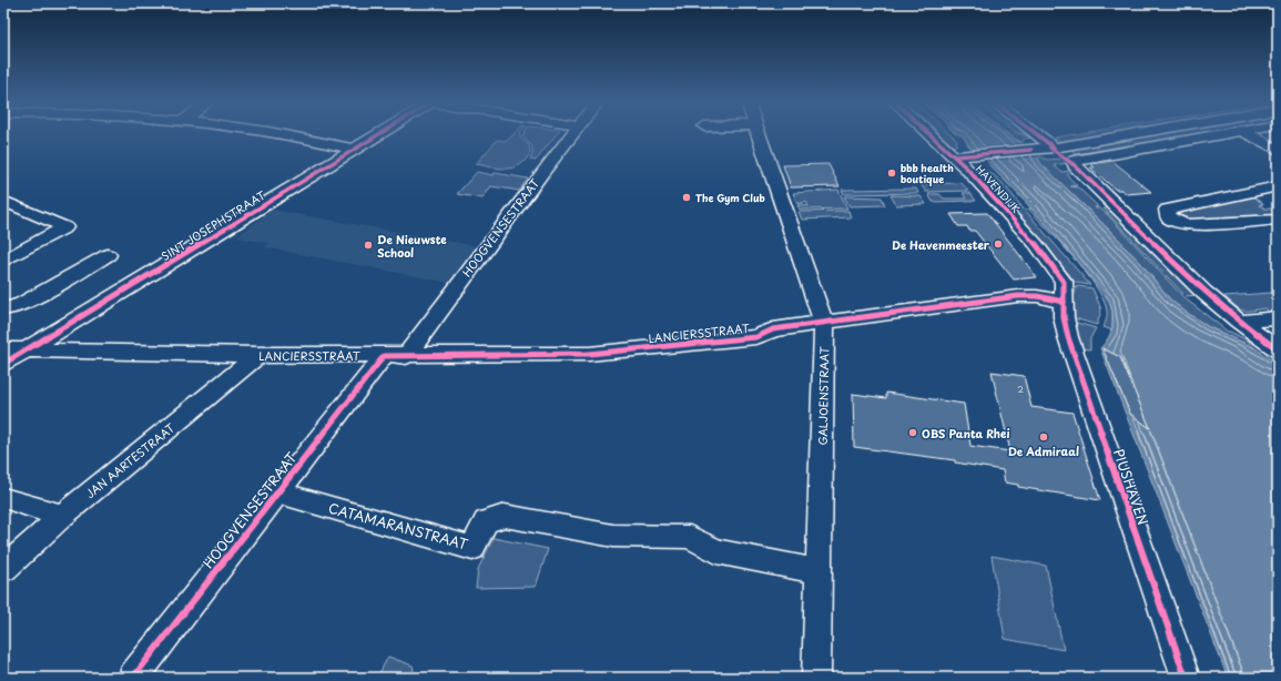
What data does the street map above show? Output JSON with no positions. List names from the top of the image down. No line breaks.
{"streets":{"street":["HAVENDIJK","SINT JOSEPHSTRAAT","HOOGVENSESTRAAT","LANCIERSSTRAAT","GALJOENSTRAAT","JAN AARTESTRAAT","PIUSHAVEN","CATAMARANSTRAAT"]},"crossings":[["HAVENDIJK","LANCIERSSTRAAT"],["HAVENDIJK","PIUSHAVEN"],["SINT JOSEPHSTRAAT","LANCIERSSTRAAT"],["HOOGVENSESTRAAT","LANCIERSSTRAAT"],["HOOGVENSESTRAAT","CATAMARANSTRAAT"],["LANCIERSSTRAAT","GALJOENSTRAAT"],["LANCIERSSTRAAT","JAN AARTESTRAAT"],["LANCIERSSTRAAT","PIUSHAVEN"],["GALJOENSTRAAT","CATAMARANSTRAAT"]],"places":["bbb health boutique","The Gym Club","De Havenmeester","De Nieuwste School","OBS Panta Rhei","De Admiraal"],"house_numbers":["2"]}
